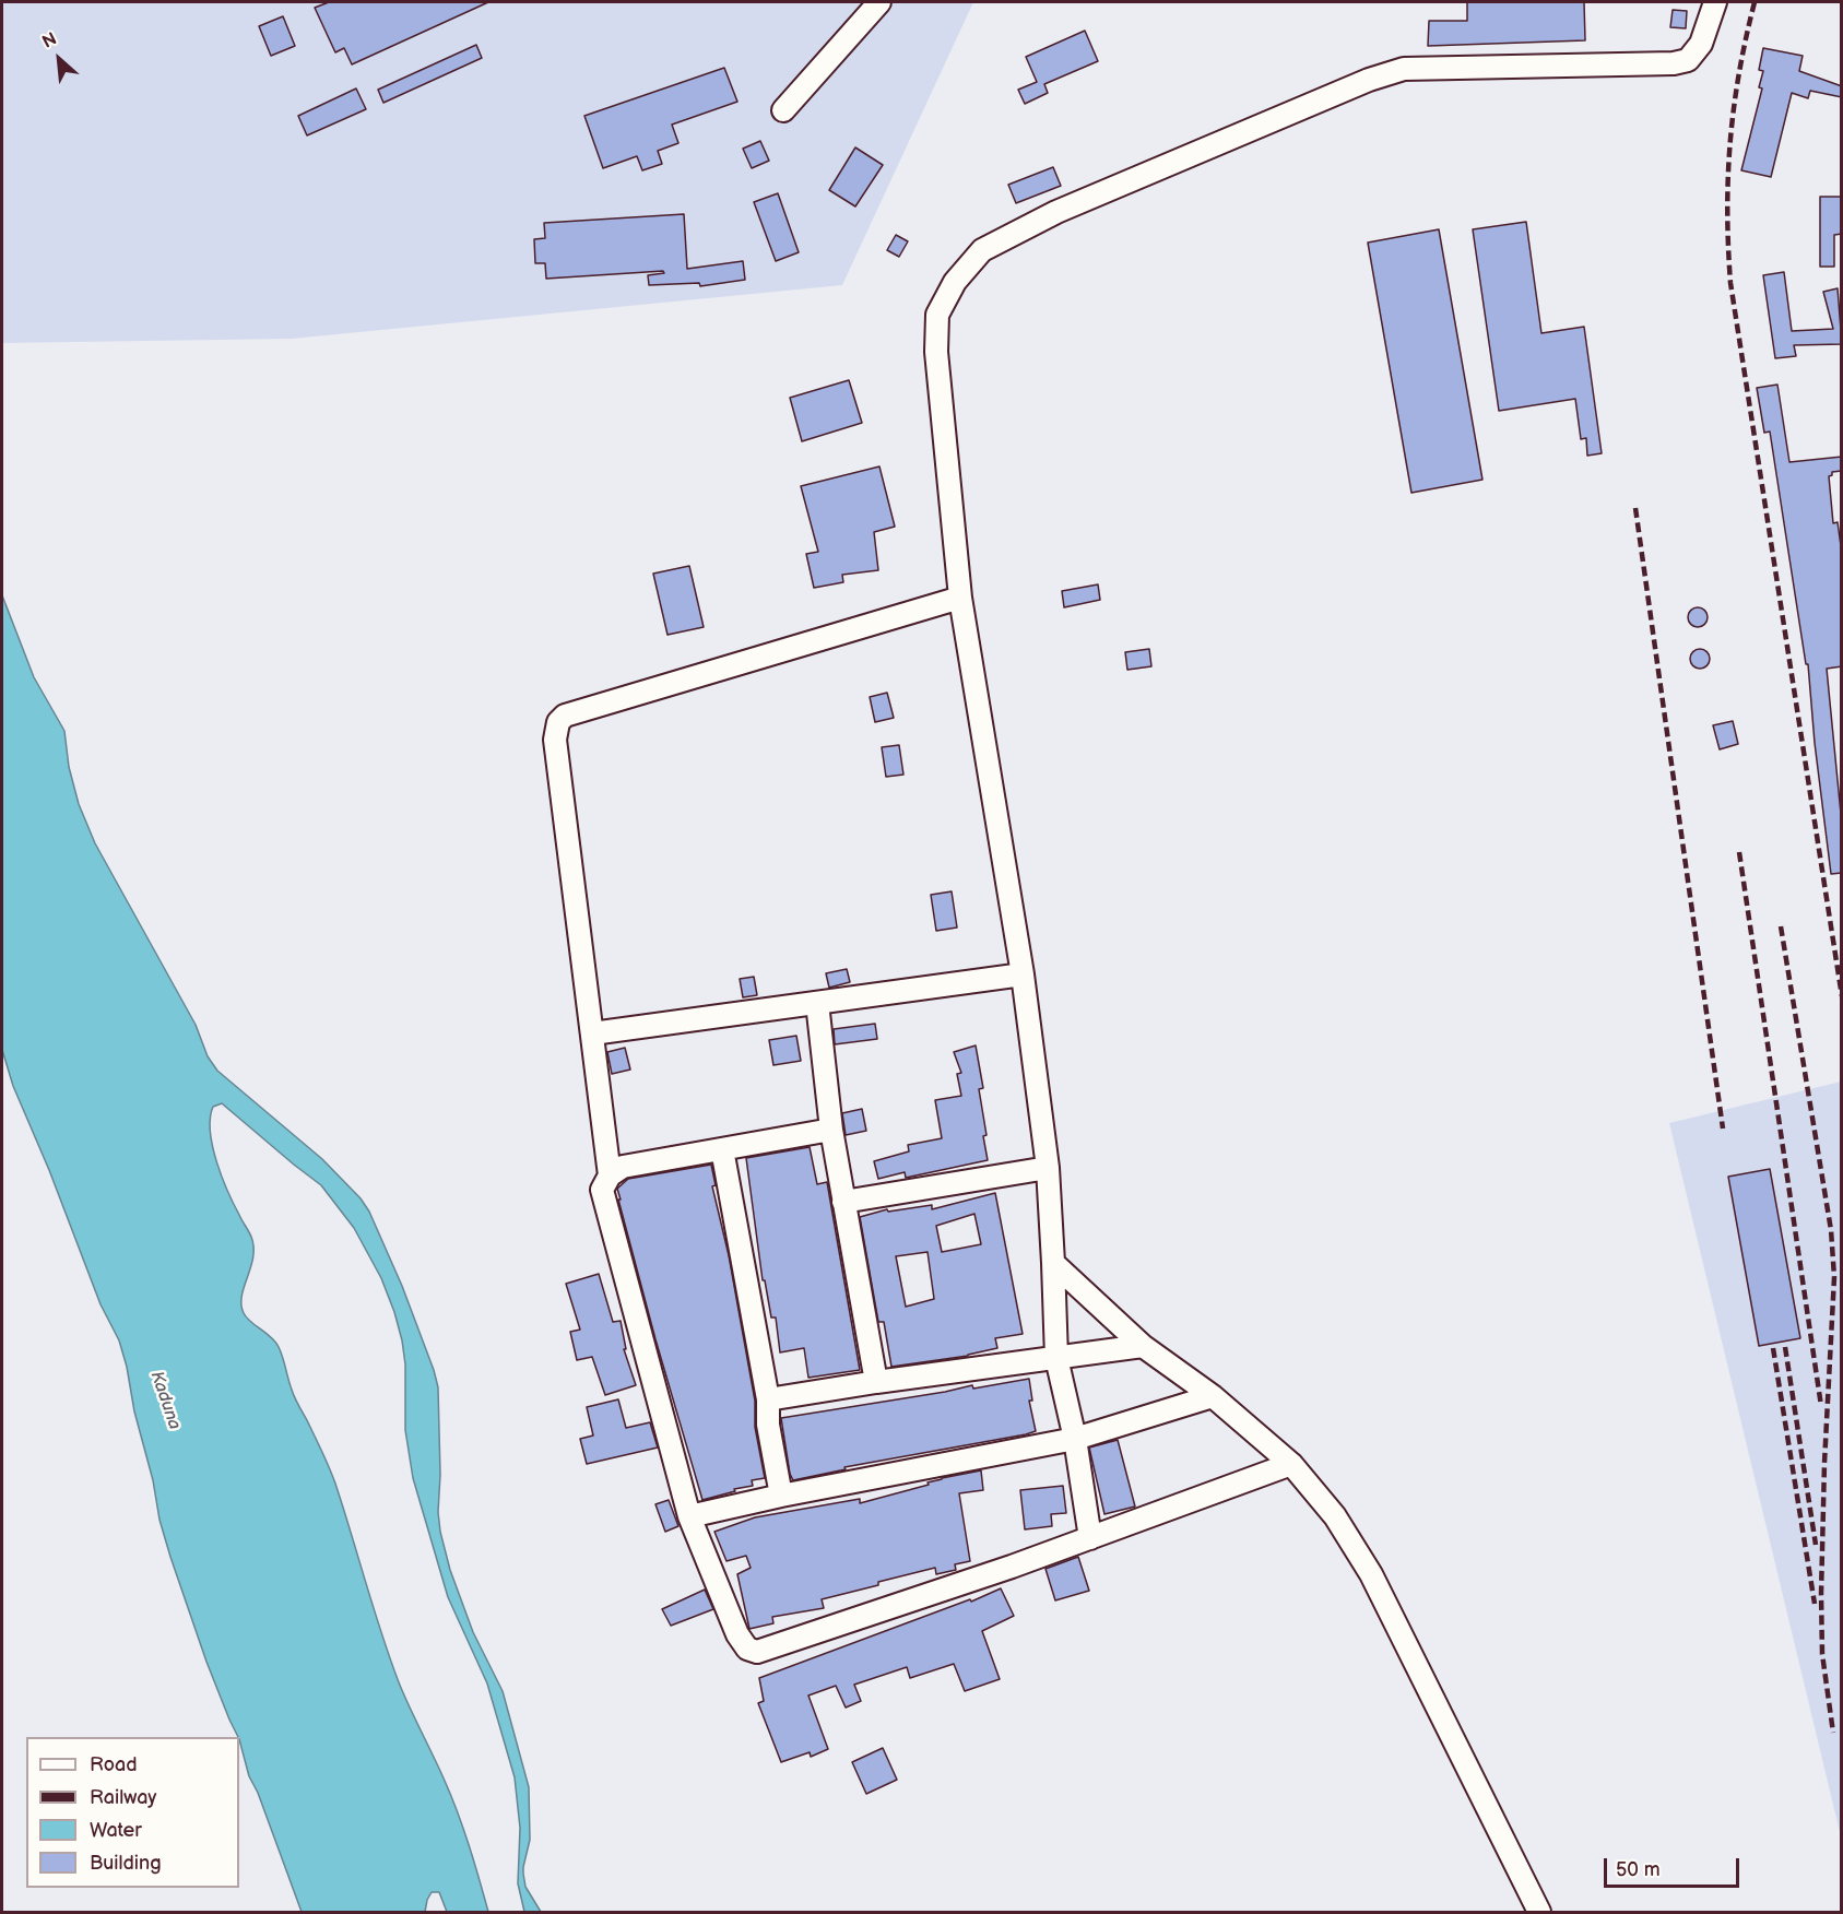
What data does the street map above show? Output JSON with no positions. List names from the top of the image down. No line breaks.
{"water":["Kaduna"],"legend":["Road","Railway","Water","Building"],"scale_bar":"50 m","north":"top left"}
